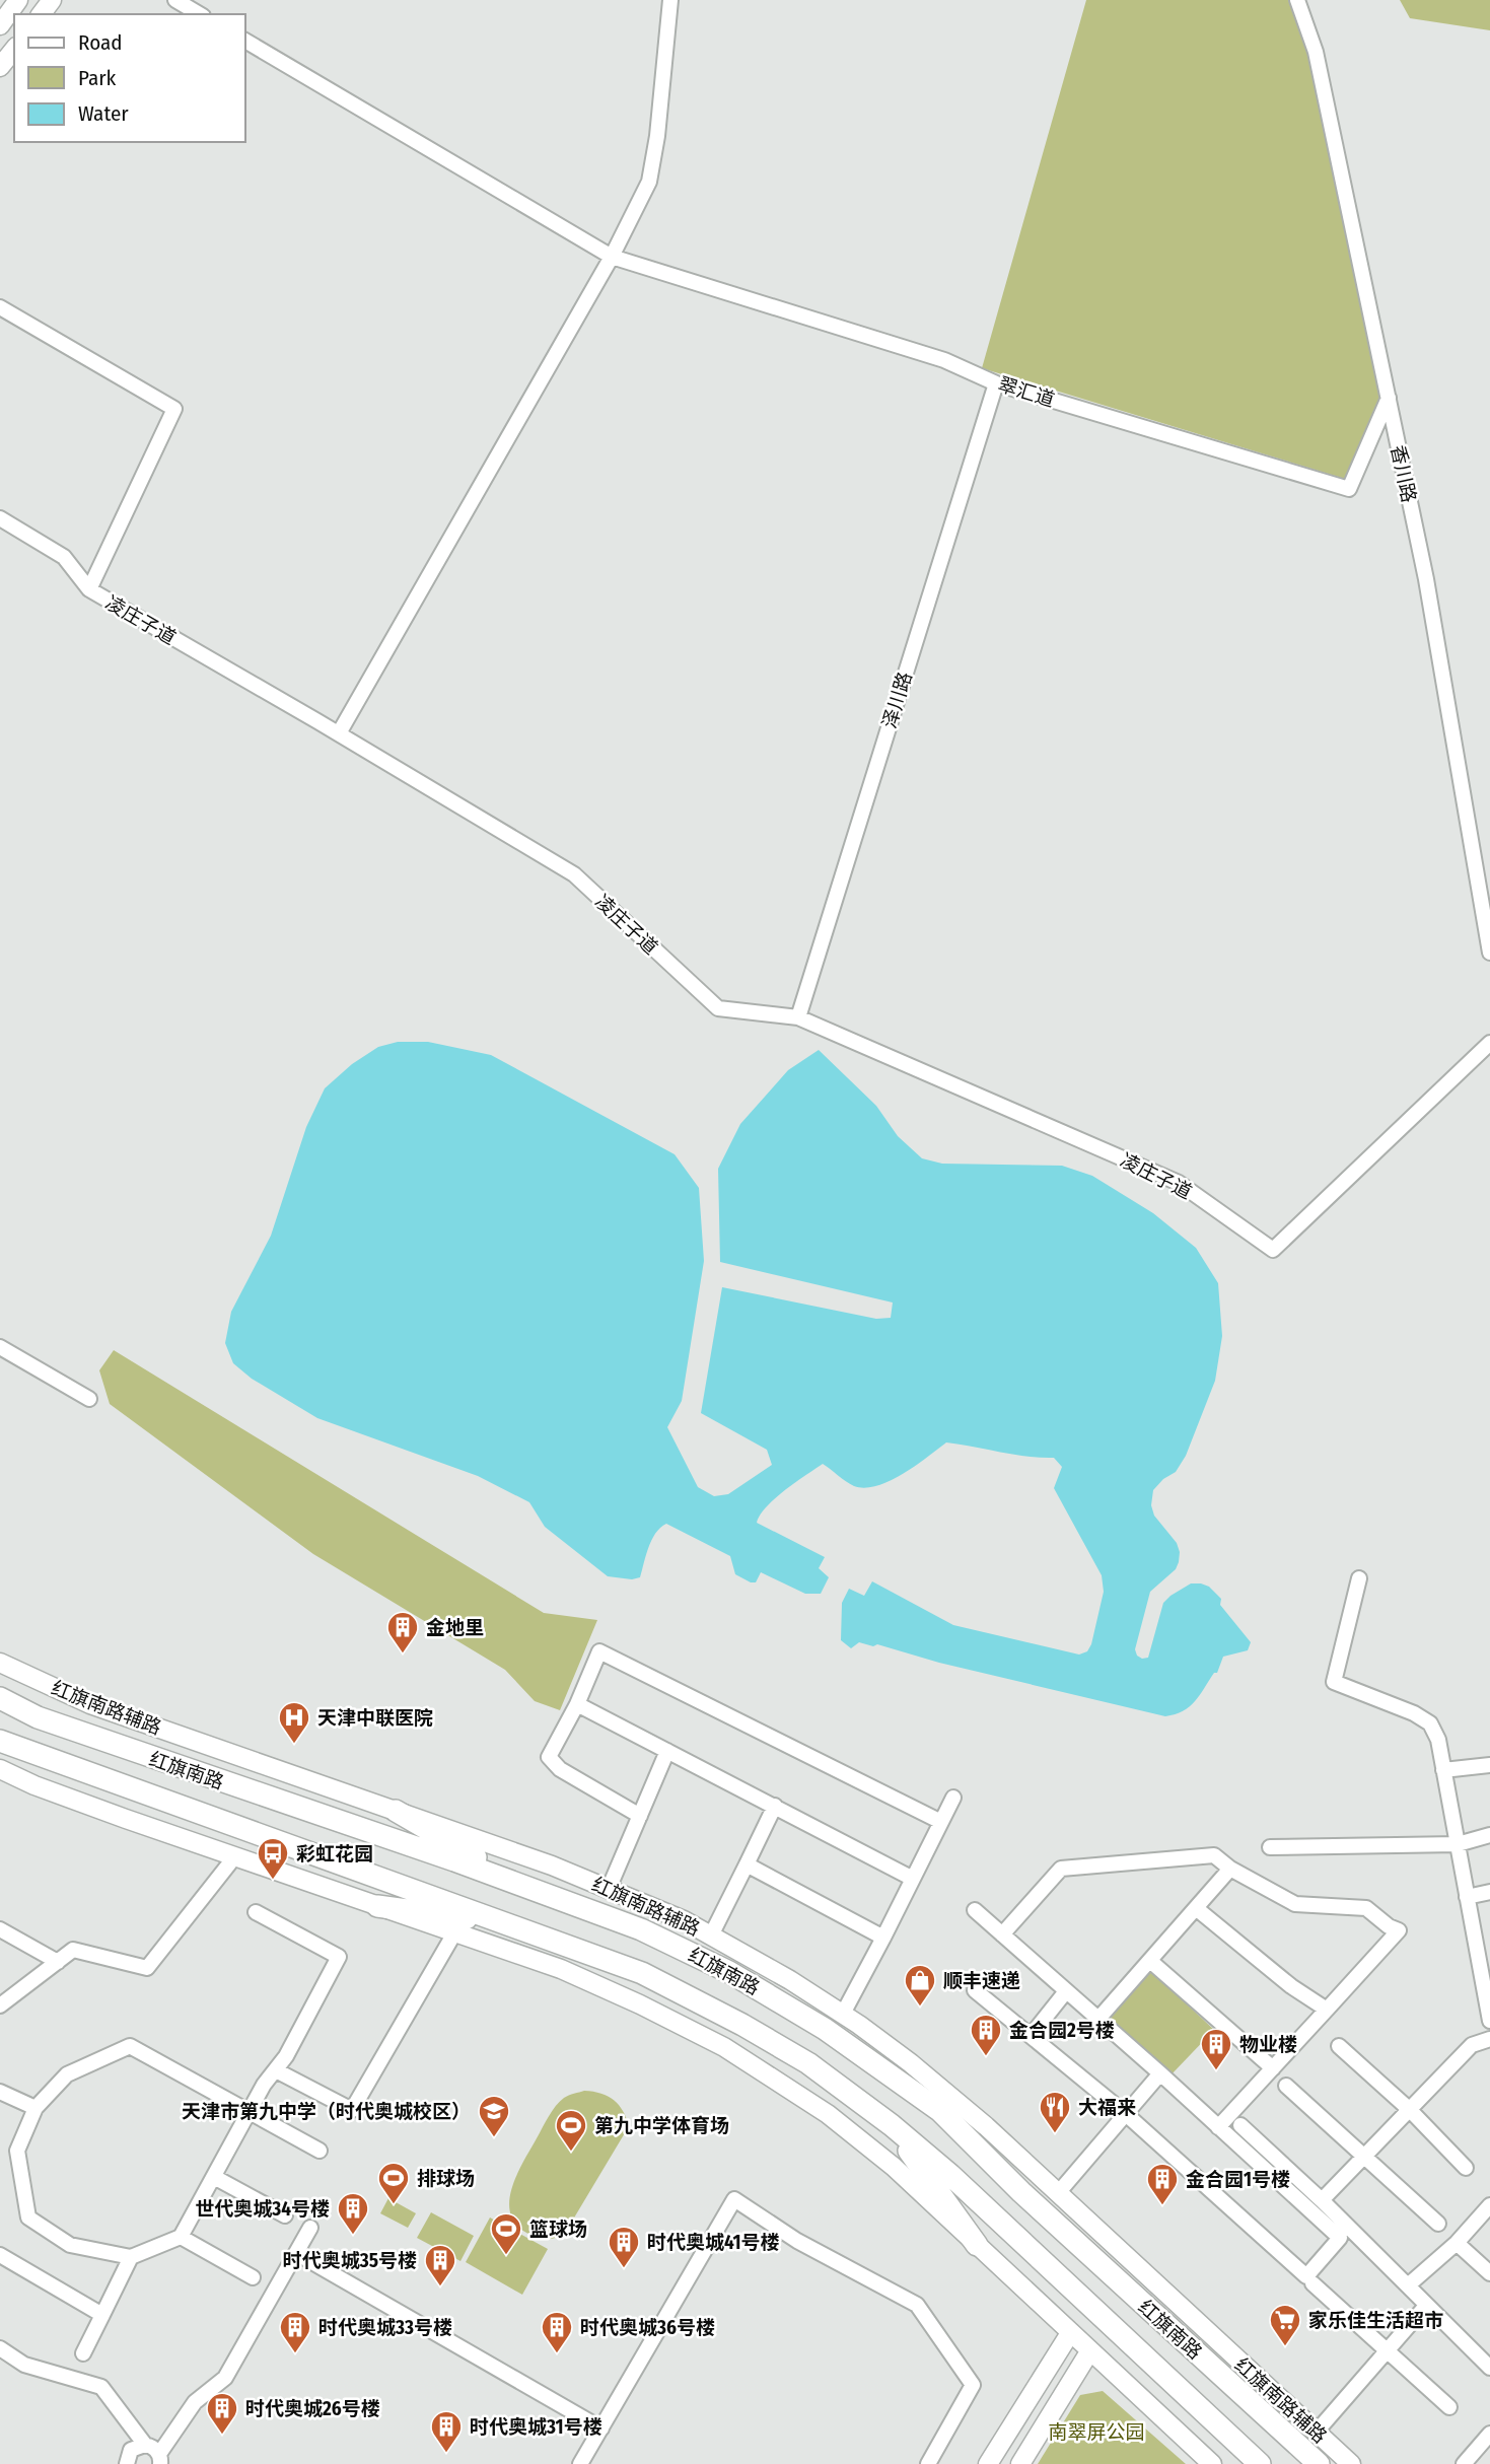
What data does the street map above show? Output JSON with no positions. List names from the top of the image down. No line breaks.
{"streets":{"highway":["红旗南路"],"main road":["红旗南路辅路"],"street":["翠汇道","香川路","凌庄子道","泽川路"]},"crossings":[["翠汇道","香川路"],["翠汇道","泽川路"],["凌庄子道","泽川路"]],"parks":["南翠屏公园"],"places":{"building":["金地里","金合园2号楼","物业楼","金合园1号楼","世代奥城34号楼","时代奥城41号楼","时代奥城35号楼","时代奥城33号楼","时代奥城36号楼","时代奥城26号楼","时代奥城31号楼"],"hospital":["天津中联医院"],"bus stop":["彩虹花园"],"shop":["顺丰速递"],"restaurant":["大福来"],"school or university":["天津市第九中学（时代奥城校区）"],"sports":["第九中学体育场","排球场","篮球场"],"supermarket":["家乐佳生活超市"]},"legend":["Road","Park","Water"]}
